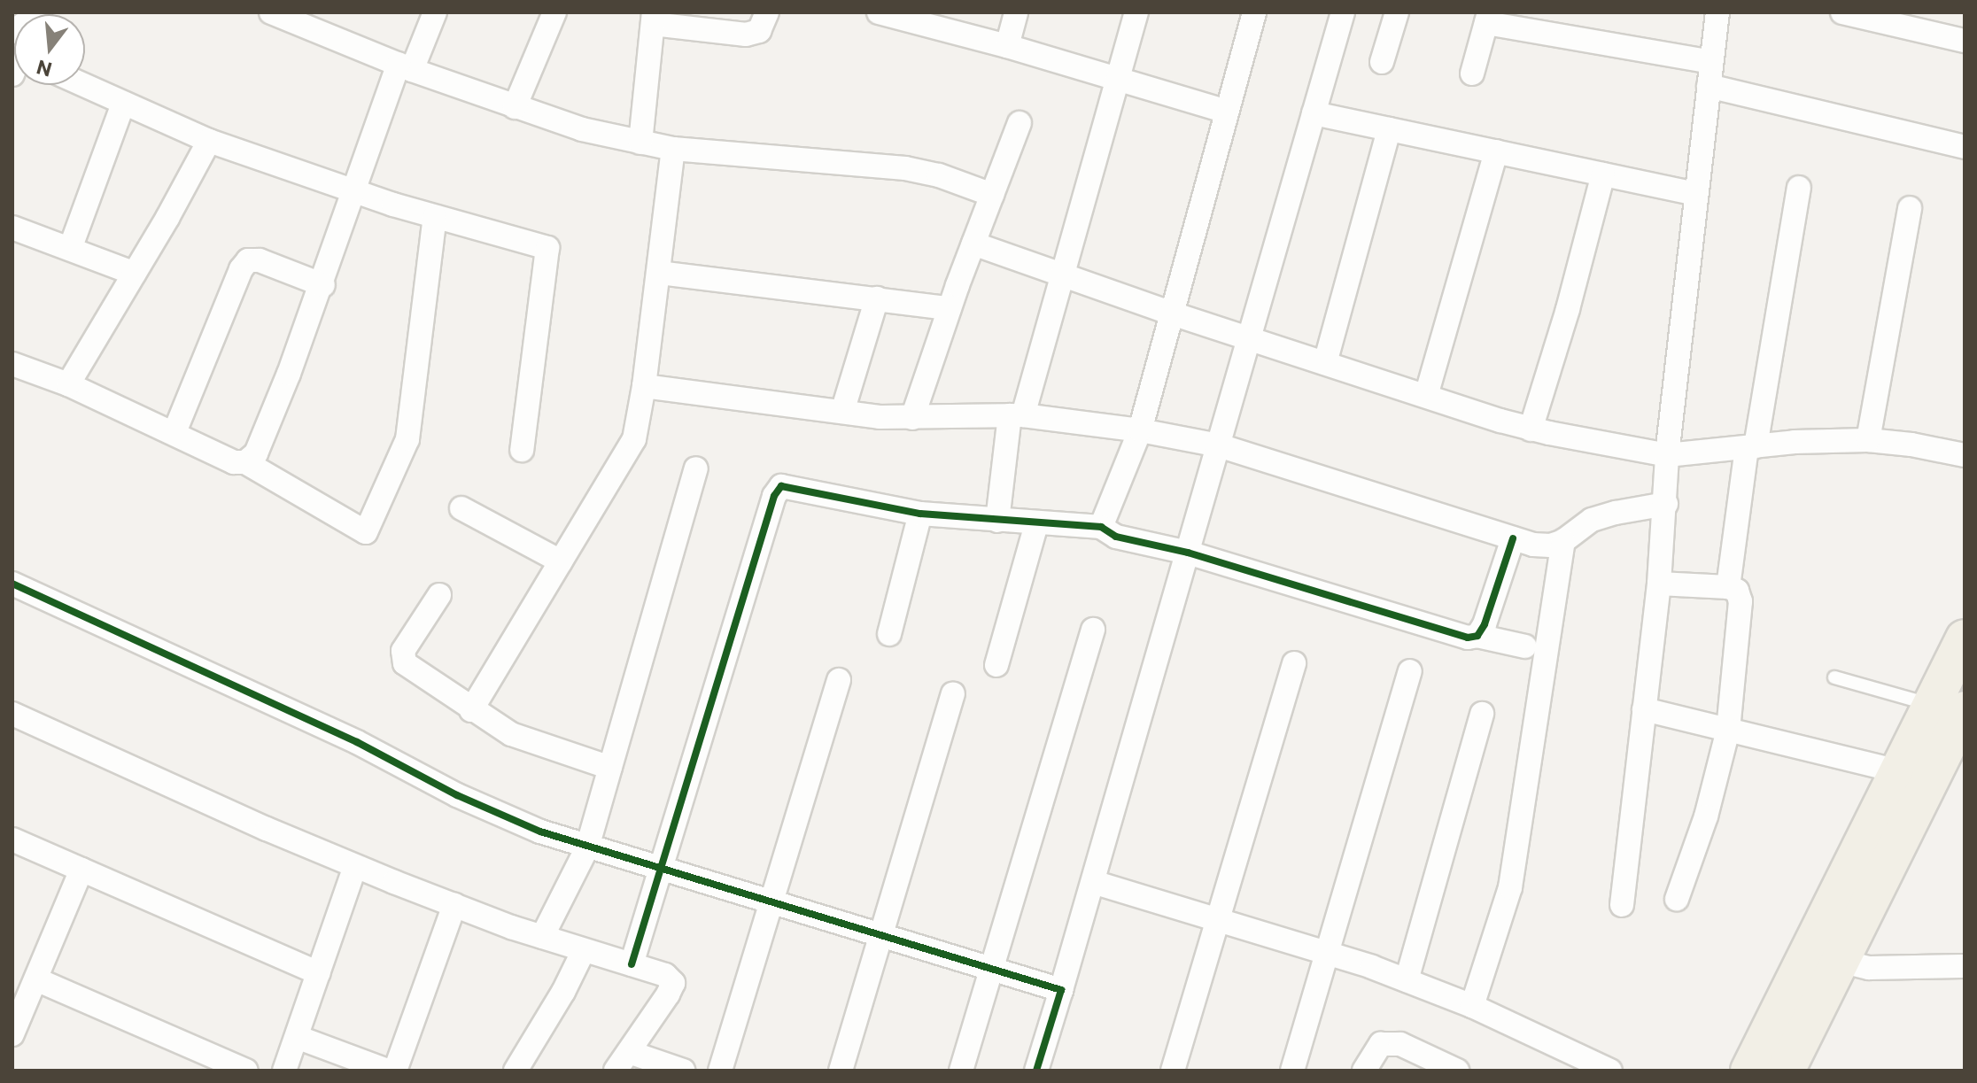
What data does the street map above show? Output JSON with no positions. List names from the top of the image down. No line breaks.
{"north":"bottom"}
